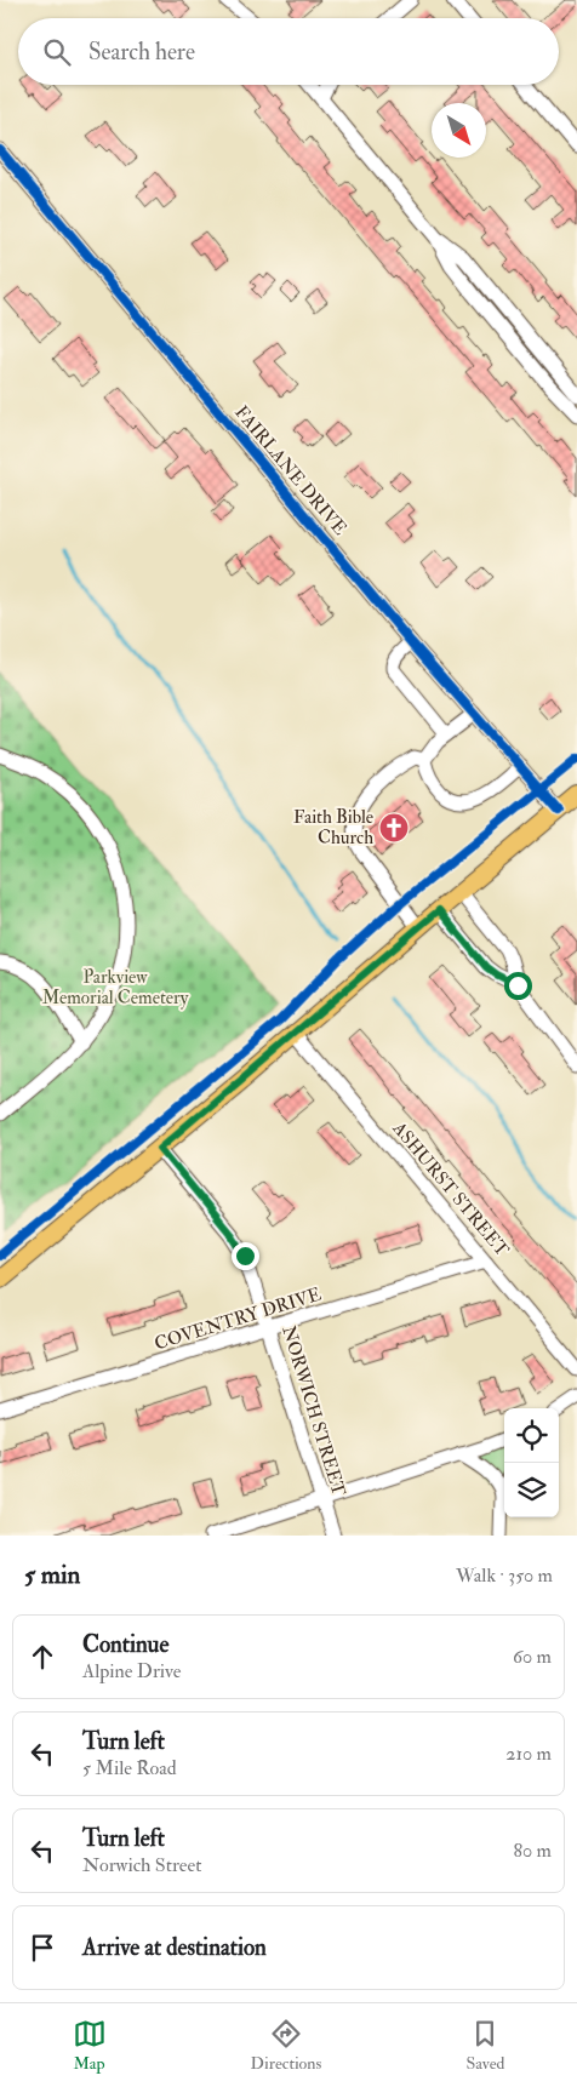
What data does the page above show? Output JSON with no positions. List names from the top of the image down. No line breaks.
{"streets":{"street":["FAIRLANE DRIVE","ASHURST STREET","COVENTRY DRIVE","NORWICH STREET"]},"crossings":[["ASHURST STREET","COVENTRY DRIVE"],["COVENTRY DRIVE","NORWICH STREET"]],"parks":["Parkview Memorial Cemetery"],"places":{"church":["Faith Bible Church"]},"north":"bottom right","page":{"search":"Search here","heading":["5 min","Walk · 350 m"],"list":[["Continue","Alpine Drive","60 m"],["Turn left","5 Mile Road","210 m"],["Turn left","Norwich Street","80 m"],"Arrive at destination"],"nav":["Map","Directions","Saved"]}}
